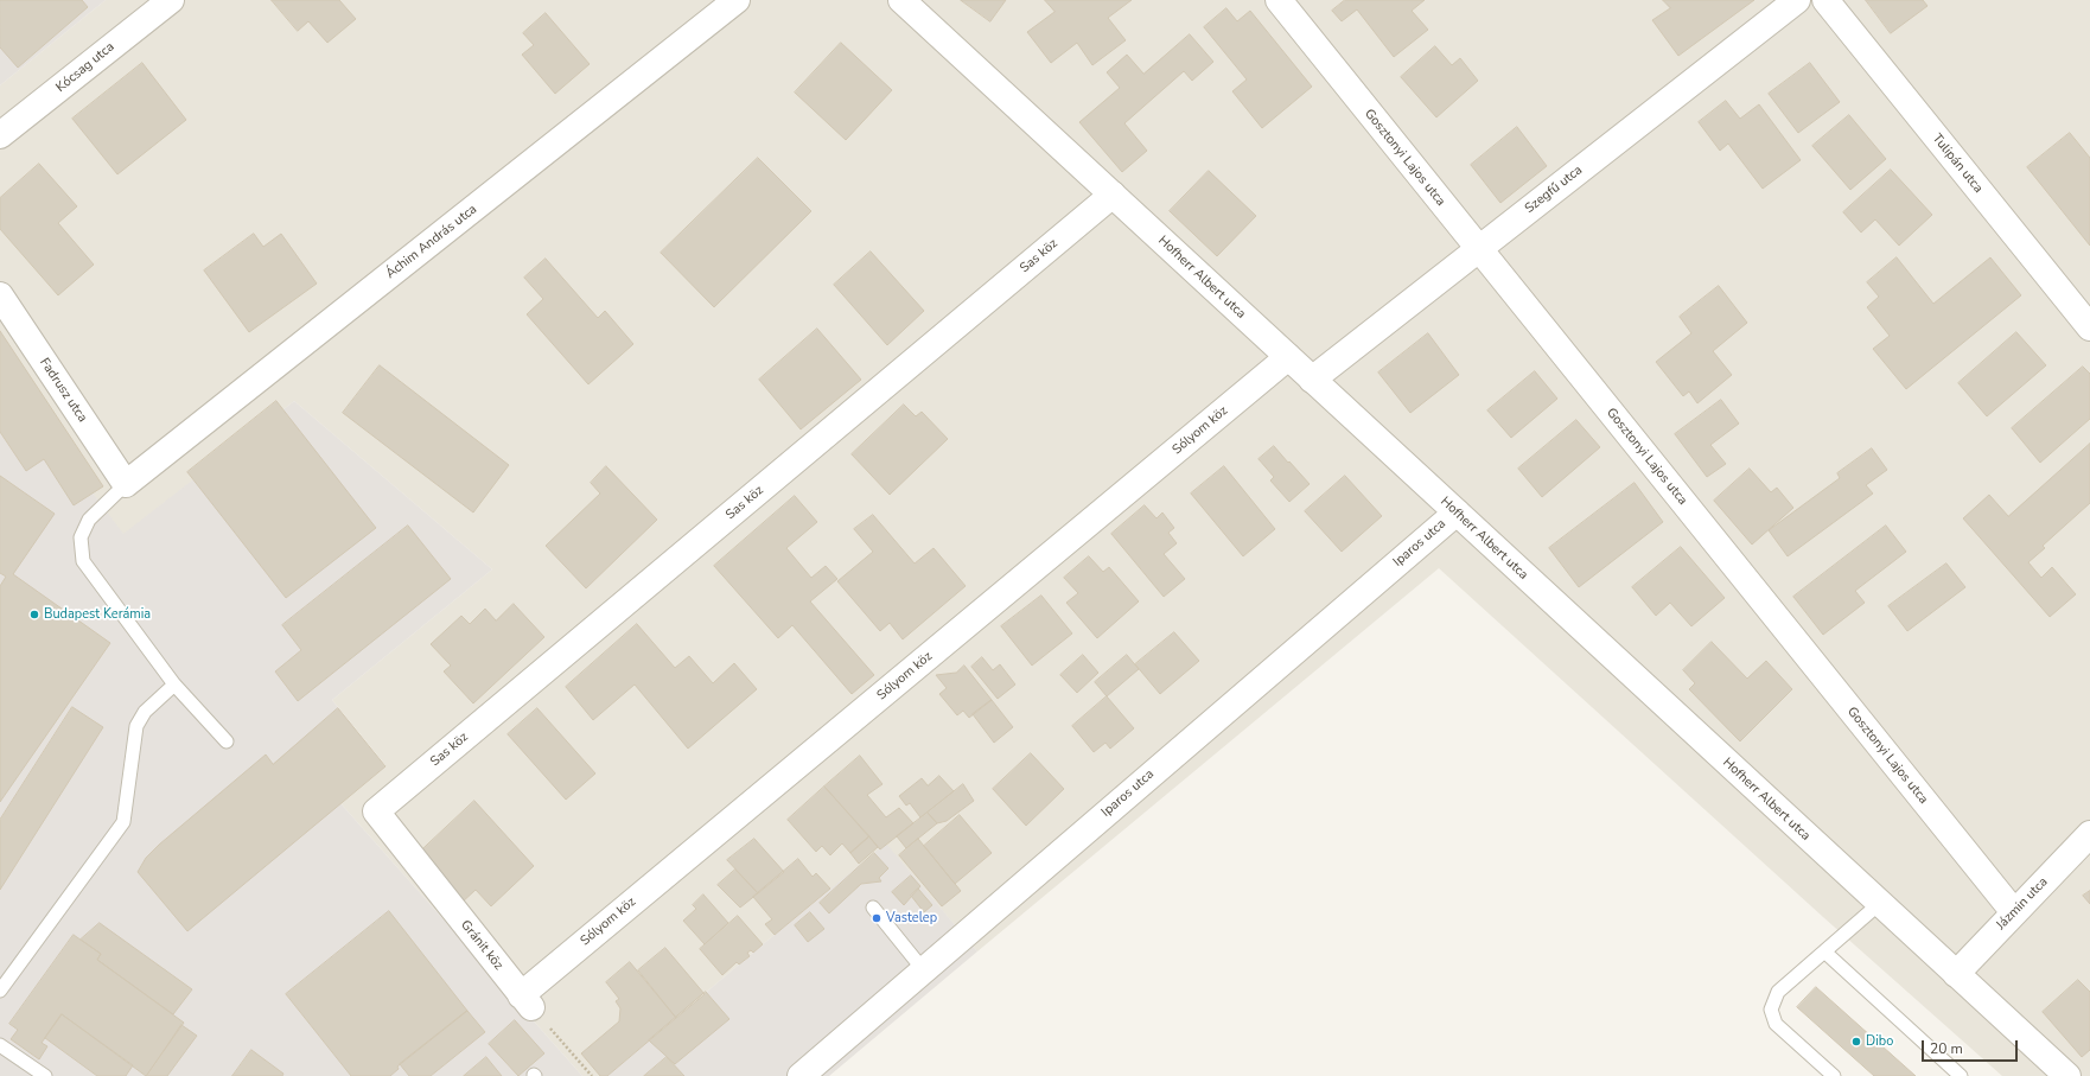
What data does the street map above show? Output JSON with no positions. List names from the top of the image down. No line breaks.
{"streets":{"street":["Kócsag utca","Gosztonyi Lajos utca","Tulipán utca","Szegfű utca","Áchim András utca","Sas köz","Hofherr Albert utca","Fadrusz utca","Sólyom köz","Iparos utca","Jázmin utca","Gránit köz"]},"crossings":[["Gosztonyi Lajos utca","Szegfű utca"],["Gosztonyi Lajos utca","Jázmin utca"],["Szegfű utca","Hofherr Albert utca"],["Áchim András utca","Fadrusz utca"],["Sas köz","Hofherr Albert utca"],["Sas köz","Gránit köz"],["Hofherr Albert utca","Sólyom köz"],["Hofherr Albert utca","Iparos utca"],["Hofherr Albert utca","Jázmin utca"],["Sólyom köz","Gránit köz"]],"places":["Budapest Kerámia","Vastelep","Dibo"],"scale_bar":"20 m"}
